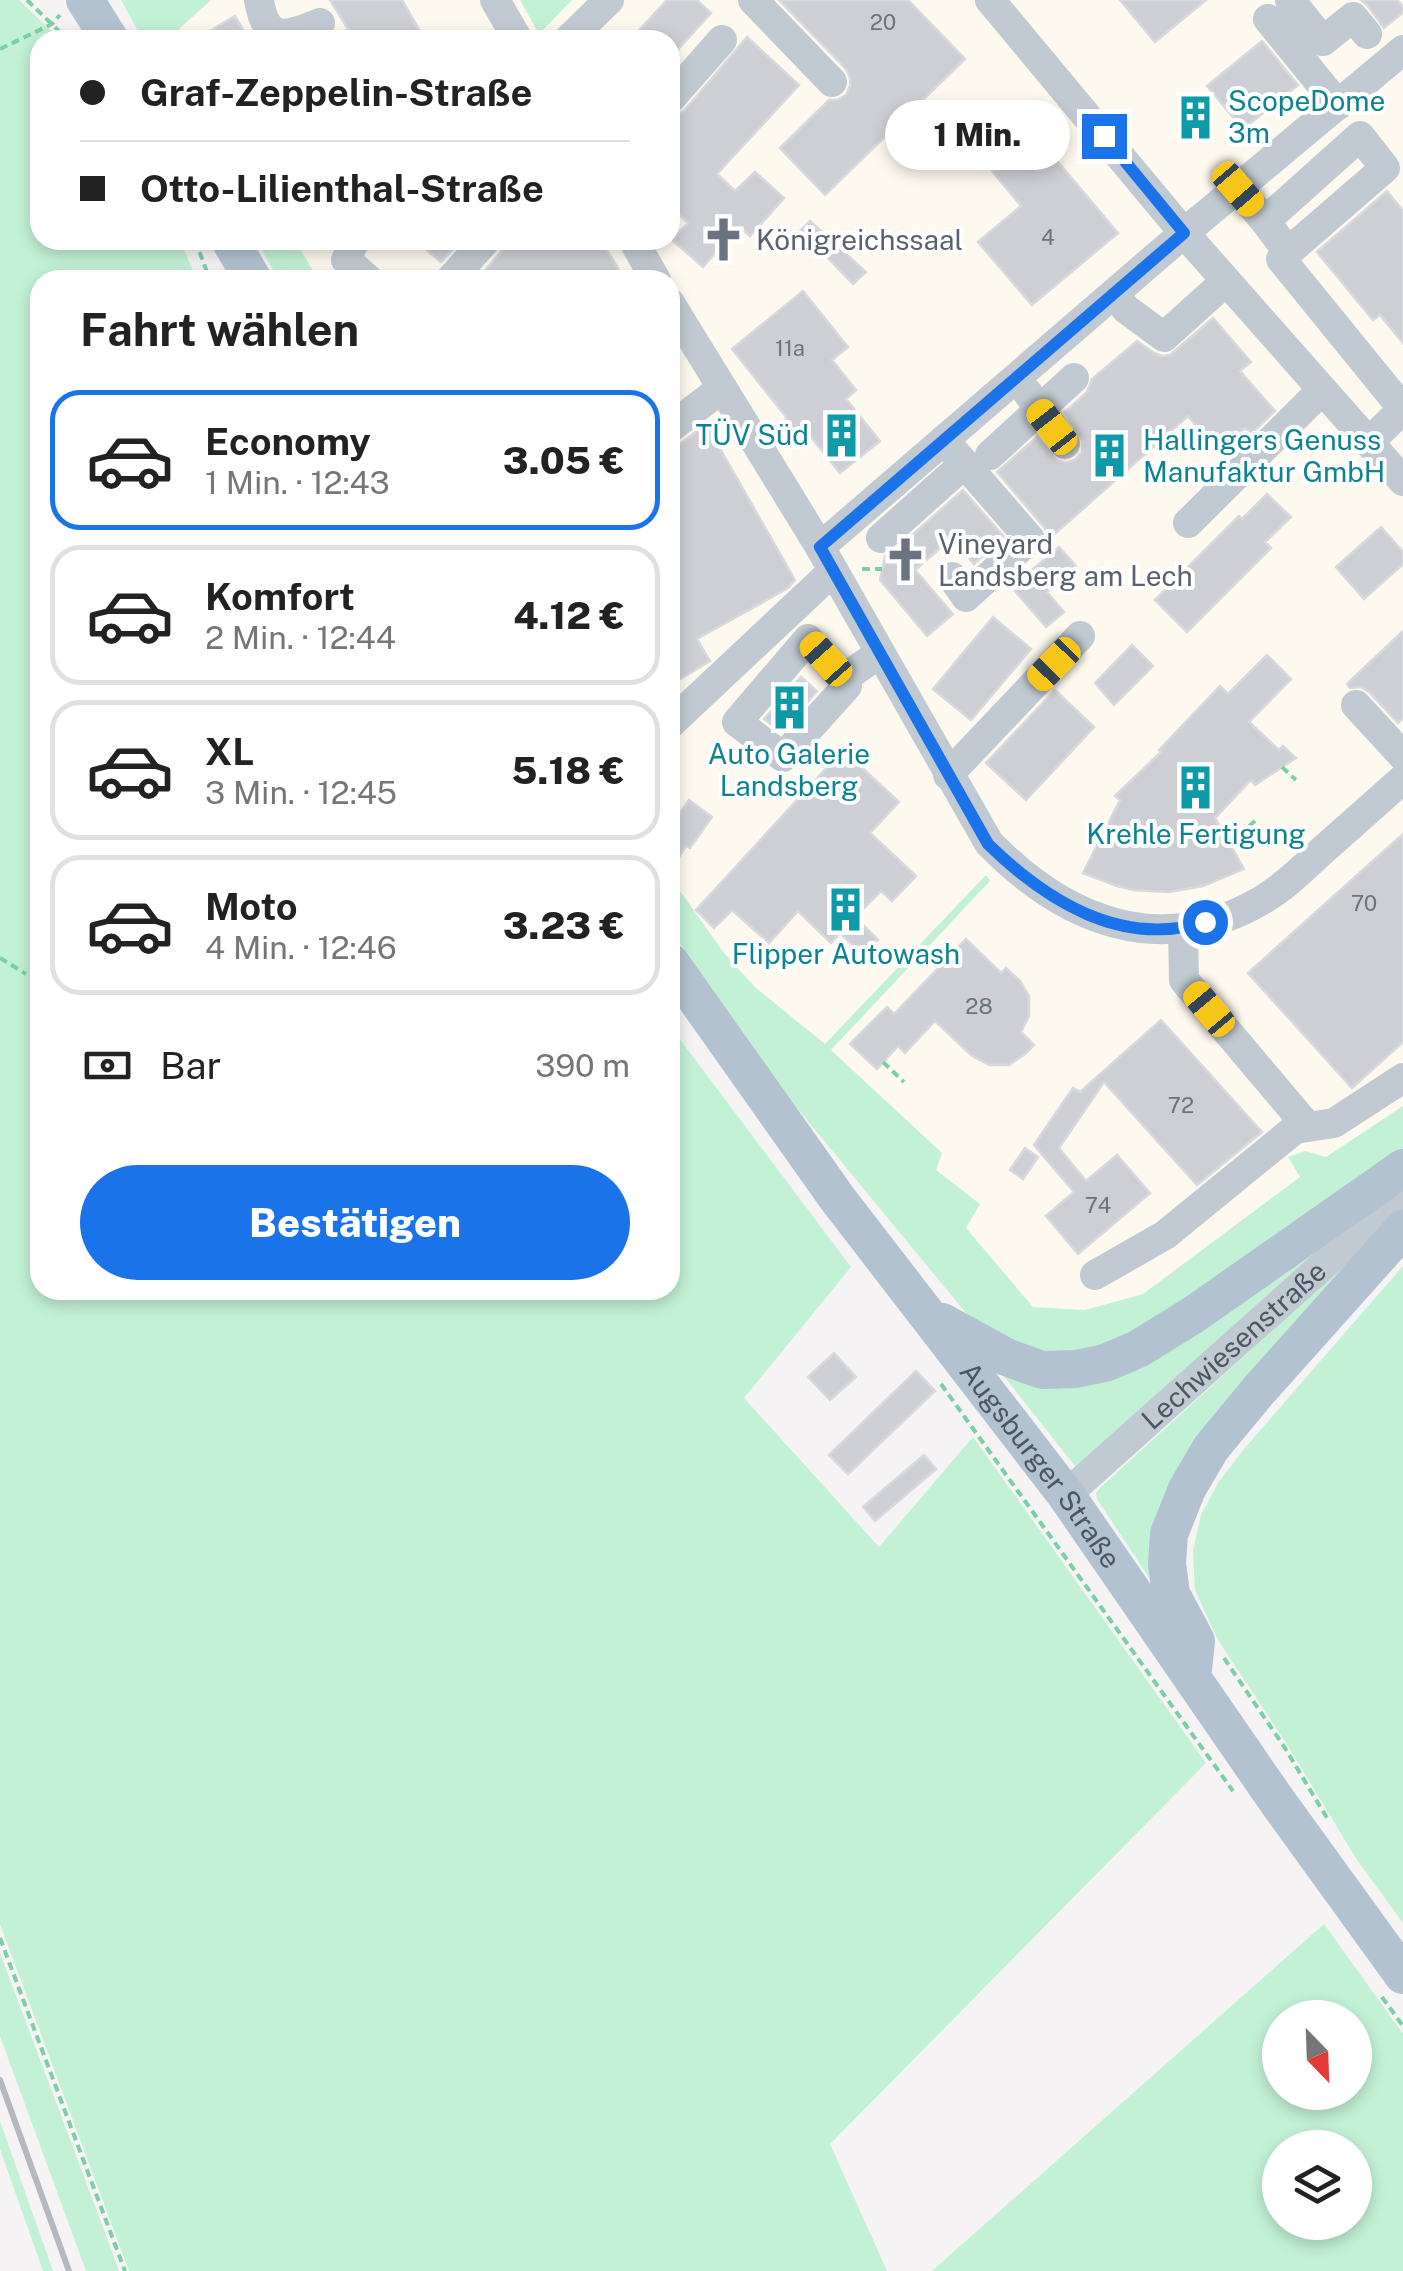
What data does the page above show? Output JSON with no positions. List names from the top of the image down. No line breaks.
{"streets":{"main road":["Augsburger Straße"],"street":["Lechwiesenstraße"]},"crossings":[["Lechwiesenstraße","Augsburger Straße"]],"places":{"building":["ScopeDome 3m","TÜV Süd","Hallingers Genuss Manufaktur GmbH","Auto Galerie Landsberg","Krehle Fertigung","Flipper Autowash"],"church":["Königreichssaal","Vineyard Landsberg am Lech"]},"house_numbers":["20","4","11a","70","28","72","74"],"north":"bottom right","page":{"banner":["Graf-Zeppelin-Straße","Otto-Lilienthal-Straße"],"bubble":"1 Min.","heading":"Fahrt wählen","list":[{"name":"Economy","note":"1 Min. · 12:43","value":"3.05 €"},{"name":"Komfort","note":"2 Min. · 12:44","value":"4.12 €"},{"name":"XL","note":"3 Min. · 12:45","value":"5.18 €"},{"name":"Moto","note":"4 Min. · 12:46","value":"3.23 €"}],"pay":["Bar","390 m"],"buttons":"Bestätigen"}}
